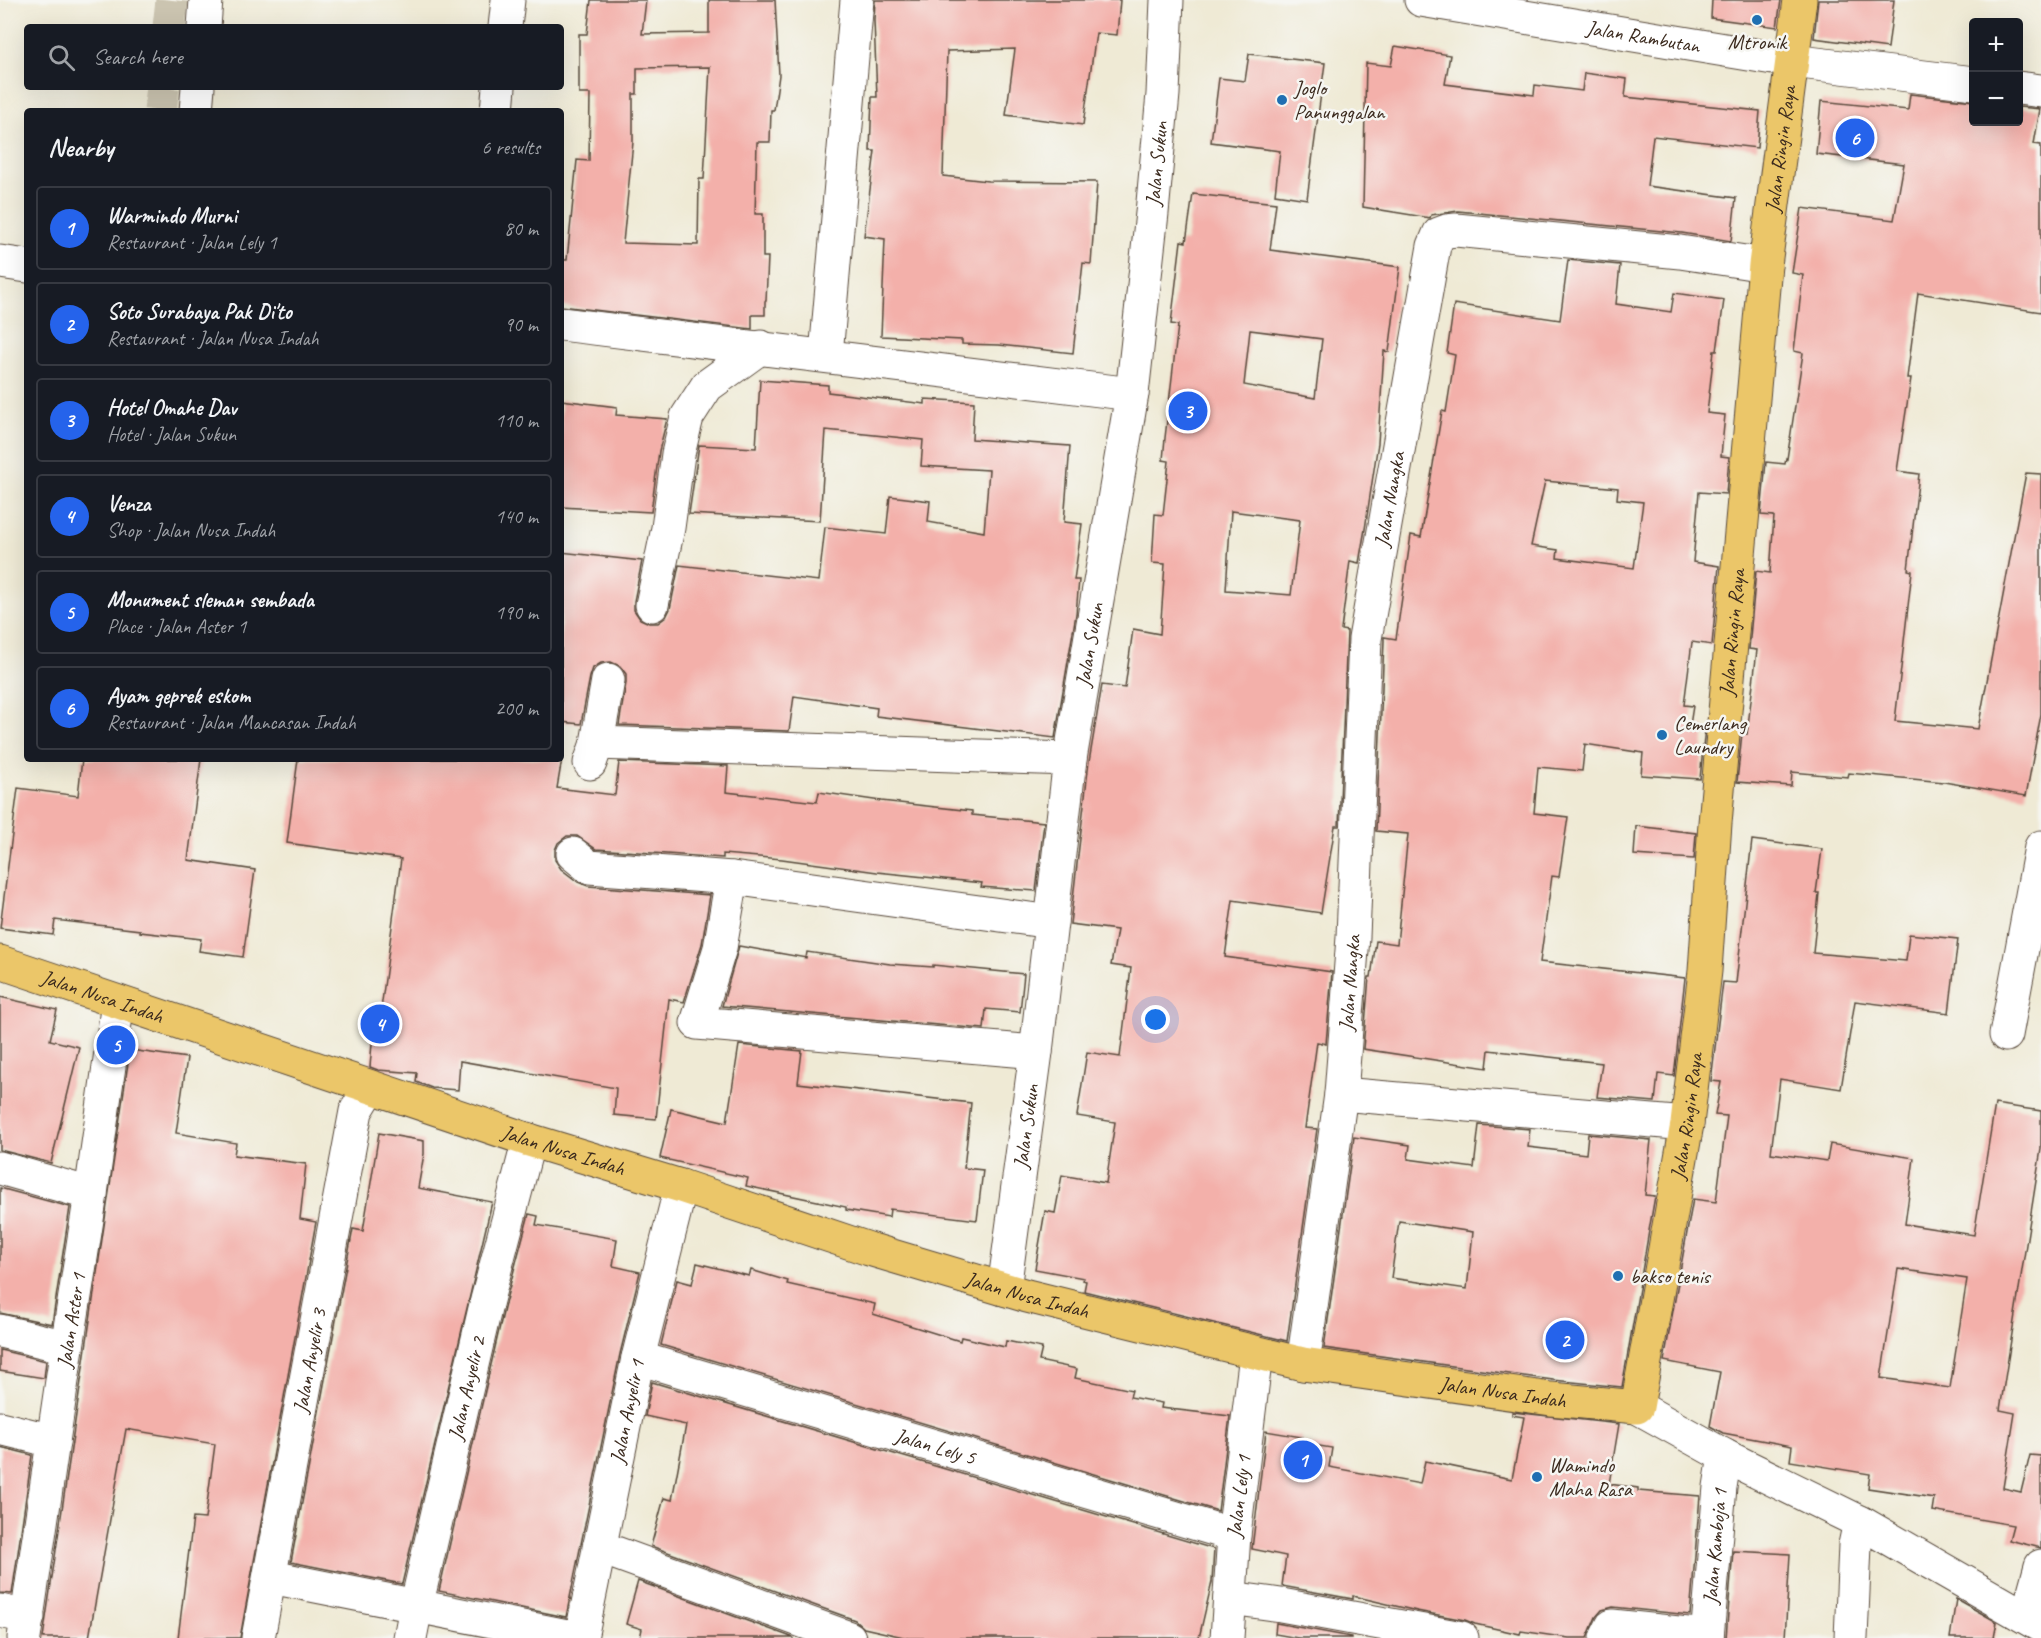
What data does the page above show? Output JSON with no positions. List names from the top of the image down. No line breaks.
{"streets":{"main road":["Jalan Ringin Raya","Jalan Nusa Indah"],"street":["Jalan Rambutan","Jalan Sukun","Jalan Nangka","Jalan Aster 1","Jalan Anyelir 3","Jalan Anyelir 2","Jalan Anyelir 1","Jalan Lely 5","Jalan Lely 1","Jalan Kamboja 1"]},"crossings":[["Jalan Rambutan","Jalan Ringin Raya"],["Jalan Ringin Raya","Jalan Nangka"],["Jalan Ringin Raya","Jalan Nusa Indah"],["Jalan Sukun","Jalan Nusa Indah"],["Jalan Nusa Indah","Jalan Aster 1"],["Jalan Nusa Indah","Jalan Anyelir 3"],["Jalan Nusa Indah","Jalan Anyelir 2"],["Jalan Nusa Indah","Jalan Anyelir 1"],["Jalan Nusa Indah","Jalan Lely 1"],["Jalan Nusa Indah","Jalan Kamboja 1"],["Jalan Anyelir 1","Jalan Lely 5"],["Jalan Lely 5","Jalan Lely 1"]],"places":["Mtronik","Joglo Panunggalan","Cemerlang Laundry","bakso tenis","Wamindo Maha Rasa"],"page":{"map_buttons":["+","−"],"search":"Search here","heading":["Nearby","6 results"],"pins":["6","3","4","5","2","1"],"list":[{"mark":"1","name":"Warmindo Murni","note":"Restaurant · Jalan Lely 1","value":"80 m"},{"mark":"2","name":"Soto Surabaya Pak Di'to","note":"Restaurant · Jalan Nusa Indah","value":"90 m"},{"mark":"3","name":"Hotel Omahe Dav","note":"Hotel · Jalan Sukun","value":"110 m"},{"mark":"4","name":"Venza","note":"Shop · Jalan Nusa Indah","value":"140 m"},{"mark":"5","name":"Monument sleman sembada","note":"Place · Jalan Aster 1","value":"190 m"},{"mark":"6","name":"Ayam geprek eskom","note":"Restaurant · Jalan Mancasan Indah","value":"200 m"}]}}
